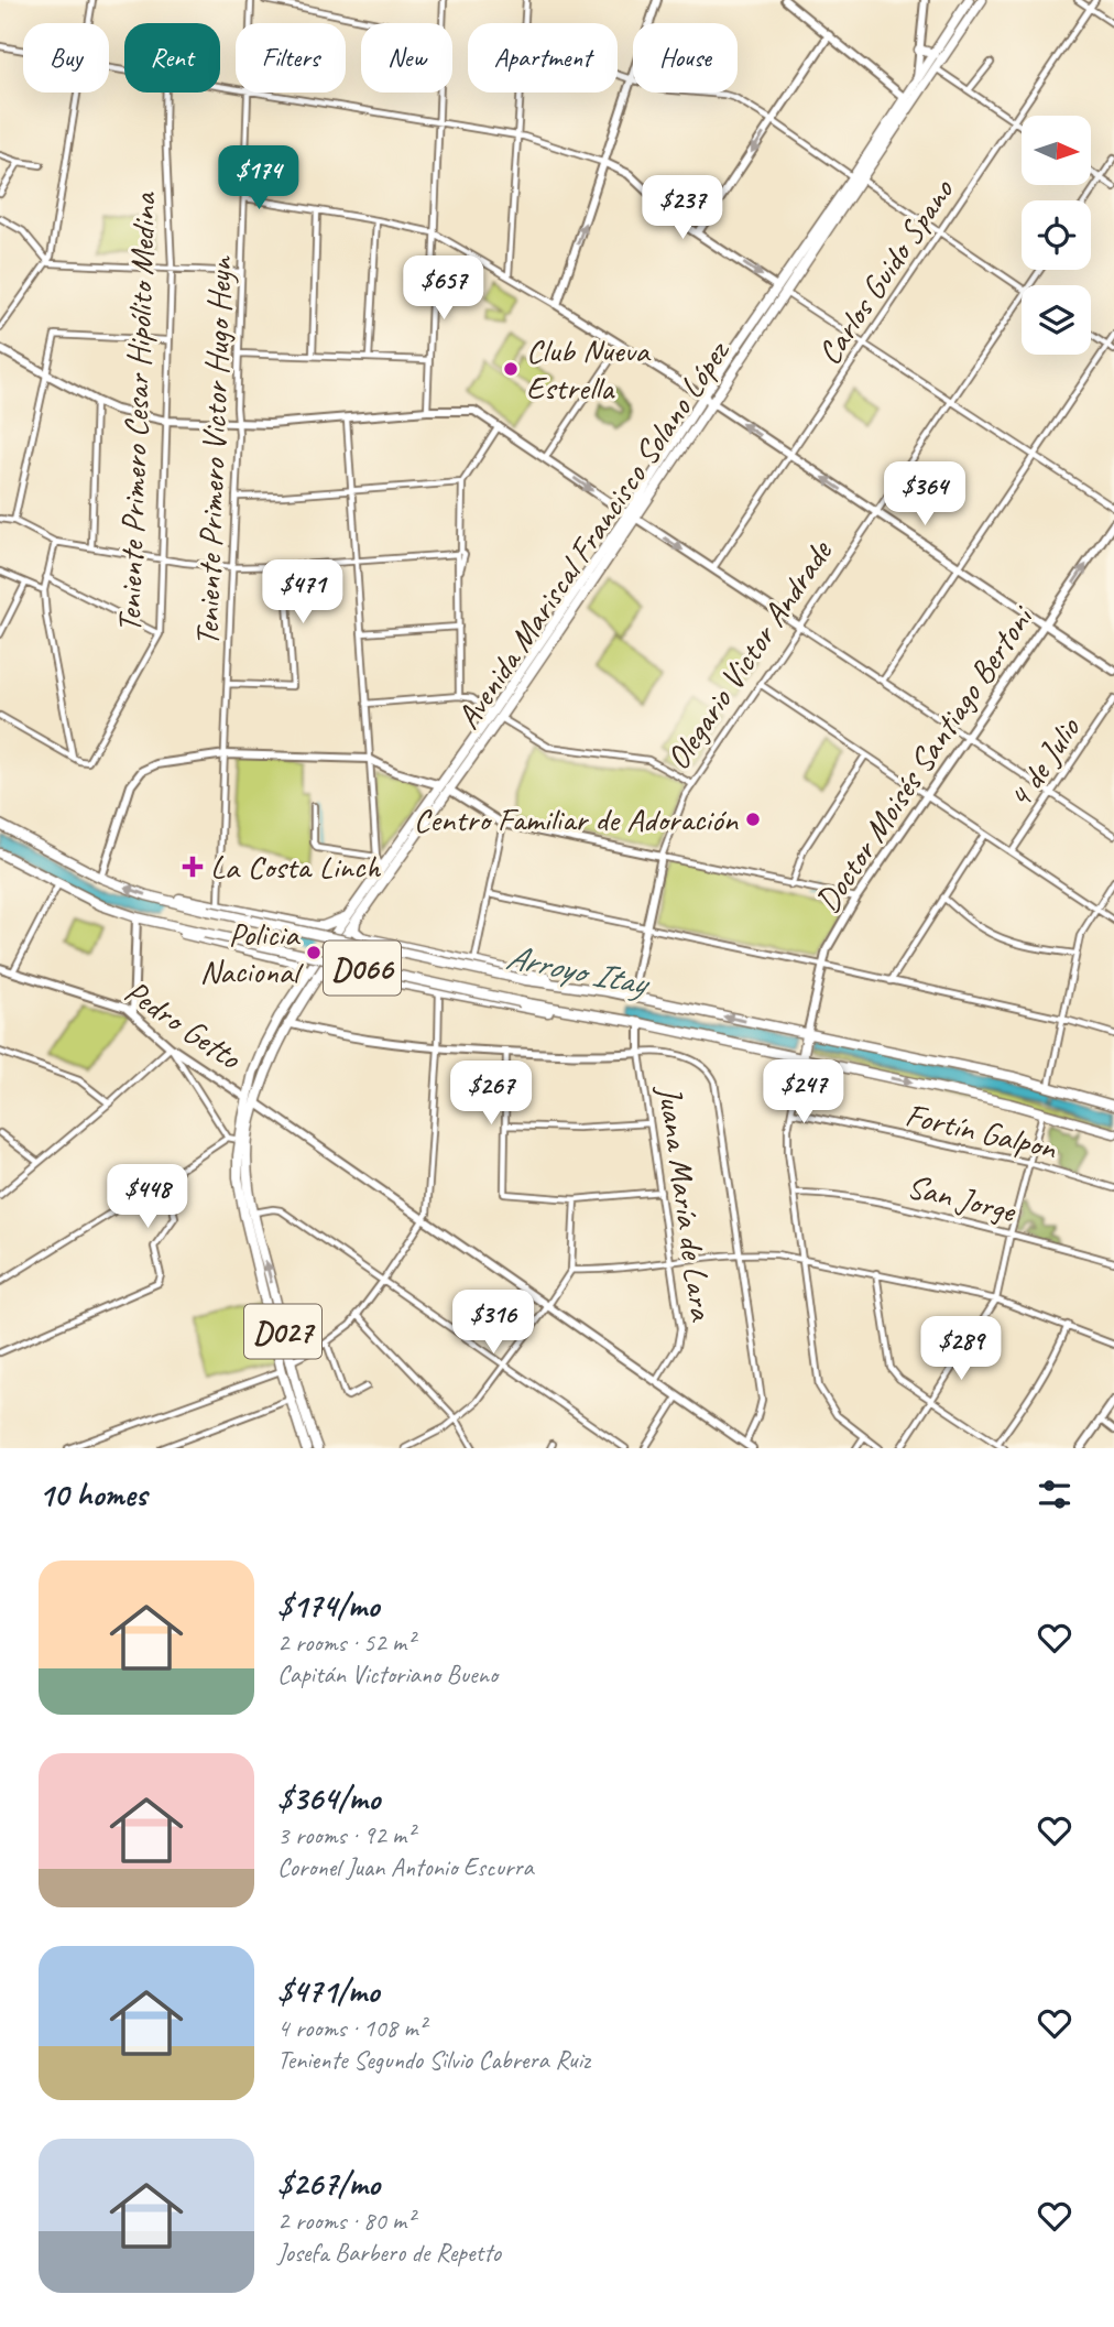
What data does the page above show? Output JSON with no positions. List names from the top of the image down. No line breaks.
{"streets":{"highway":["Avenida Mariscal Francisco Solano López","D066","D027"],"street":["Carlos Guido Spano","Teniente Primero Cesar Hipólito Medina","Teniente Primero Victor Hugo Heyn","Olegario Victor Andrade","Doctor Moisés Santiago Bertoni","4 de Julio","Pedro Getto","Fortín Galpon","San Jorge","Juana María de Lara"]},"crossings":[["Avenida Mariscal Francisco Solano López","Pedro Getto"],["Avenida Mariscal Francisco Solano López","D027"],["Olegario Victor Andrade","D066"],["Doctor Moisés Santiago Bertoni","D066"],["D066","Juana María de Lara"],["Pedro Getto","Juana María de Lara"],["Pedro Getto","D027"]],"water":["Arroyo Itay"],"places":{"other":["Club Nueva Estrella","Centro Familiar de Adoración","Policia Nacional"],"health":["La Costa Linch"]},"north":"right","page":{"chip":["Buy","Rent","Filters","New","Apartment","House"],"price":["$174","$237","$657","$364","$471","$247","$267","$448","$316","$289"],"heading":"10 homes","list":[{"name":"$174/mo","note":"2 rooms · 52 m² · Capitán Victoriano Bueno"},{"name":"$364/mo","note":"3 rooms · 92 m² · Coronel Juan Antonio Escurra"},{"name":"$471/mo","note":"4 rooms · 108 m² · Teniente Segundo Silvio Cabrera Ruiz"},{"name":"$267/mo","note":"2 rooms · 80 m² · Josefa Barbero de Repetto"}]}}
